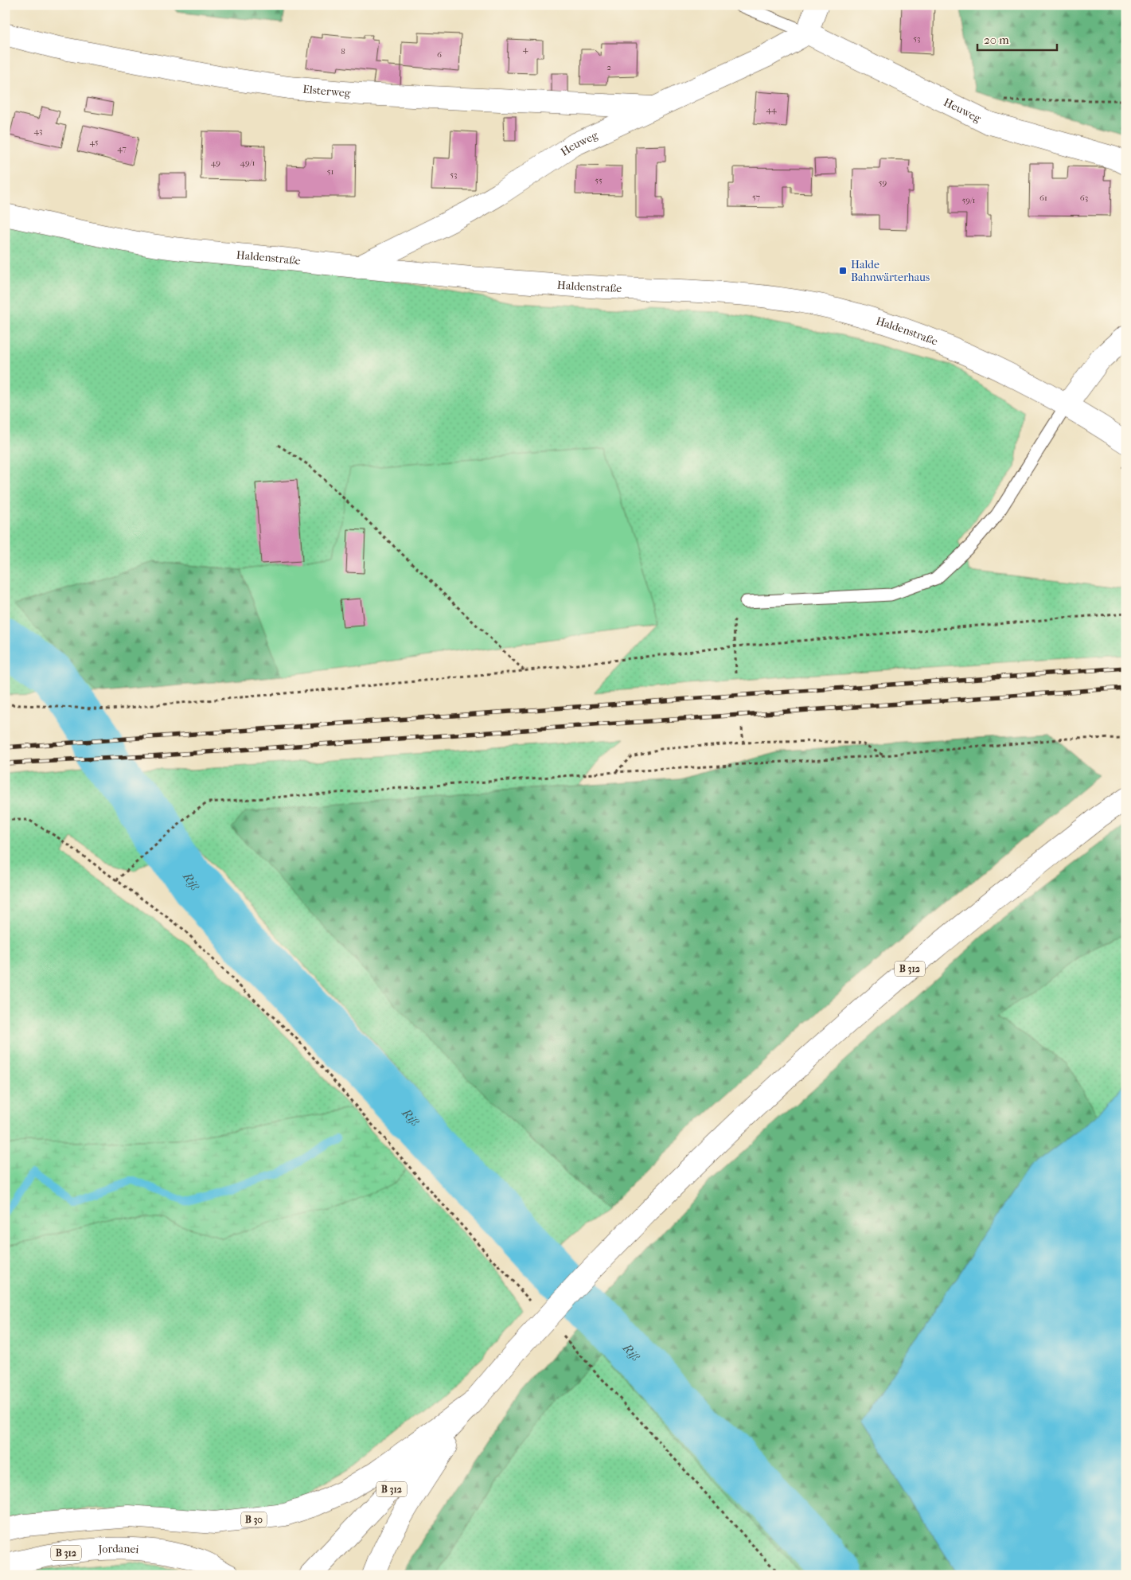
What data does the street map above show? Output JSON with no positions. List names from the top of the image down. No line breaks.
{"streets":{"main road":["Elsterweg","Heuweg","Haldenstraße","B 312","B 30","Jordanei"]},"crossings":[["Elsterweg","Heuweg"],["Heuweg","Haldenstraße"],["B 312","B 30"]],"water":["Riß"],"places":{"transit":["Halde Bahnwärterhaus"]},"house_numbers":["53","4","8","6","2","44","43","45","47","49","49/1","51","53","55","59","57","61","63","59/1"],"scale_bar":"20 m"}
